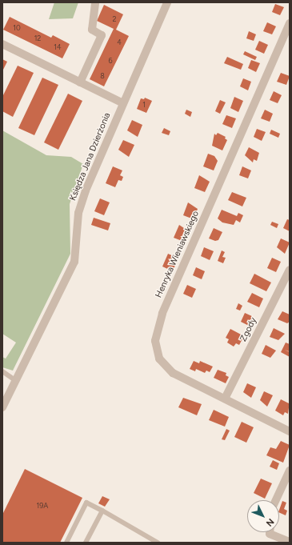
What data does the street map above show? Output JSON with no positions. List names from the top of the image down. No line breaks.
{"streets":{"street":["Księdza Jana Dzierżonia","Henryka Wieniawskiego","Zgody"]},"crossings":[["Henryka Wieniawskiego","Zgody"]],"house_numbers":["2","10","12","4","14","6","8","1","19A"],"north":"bottom right"}
